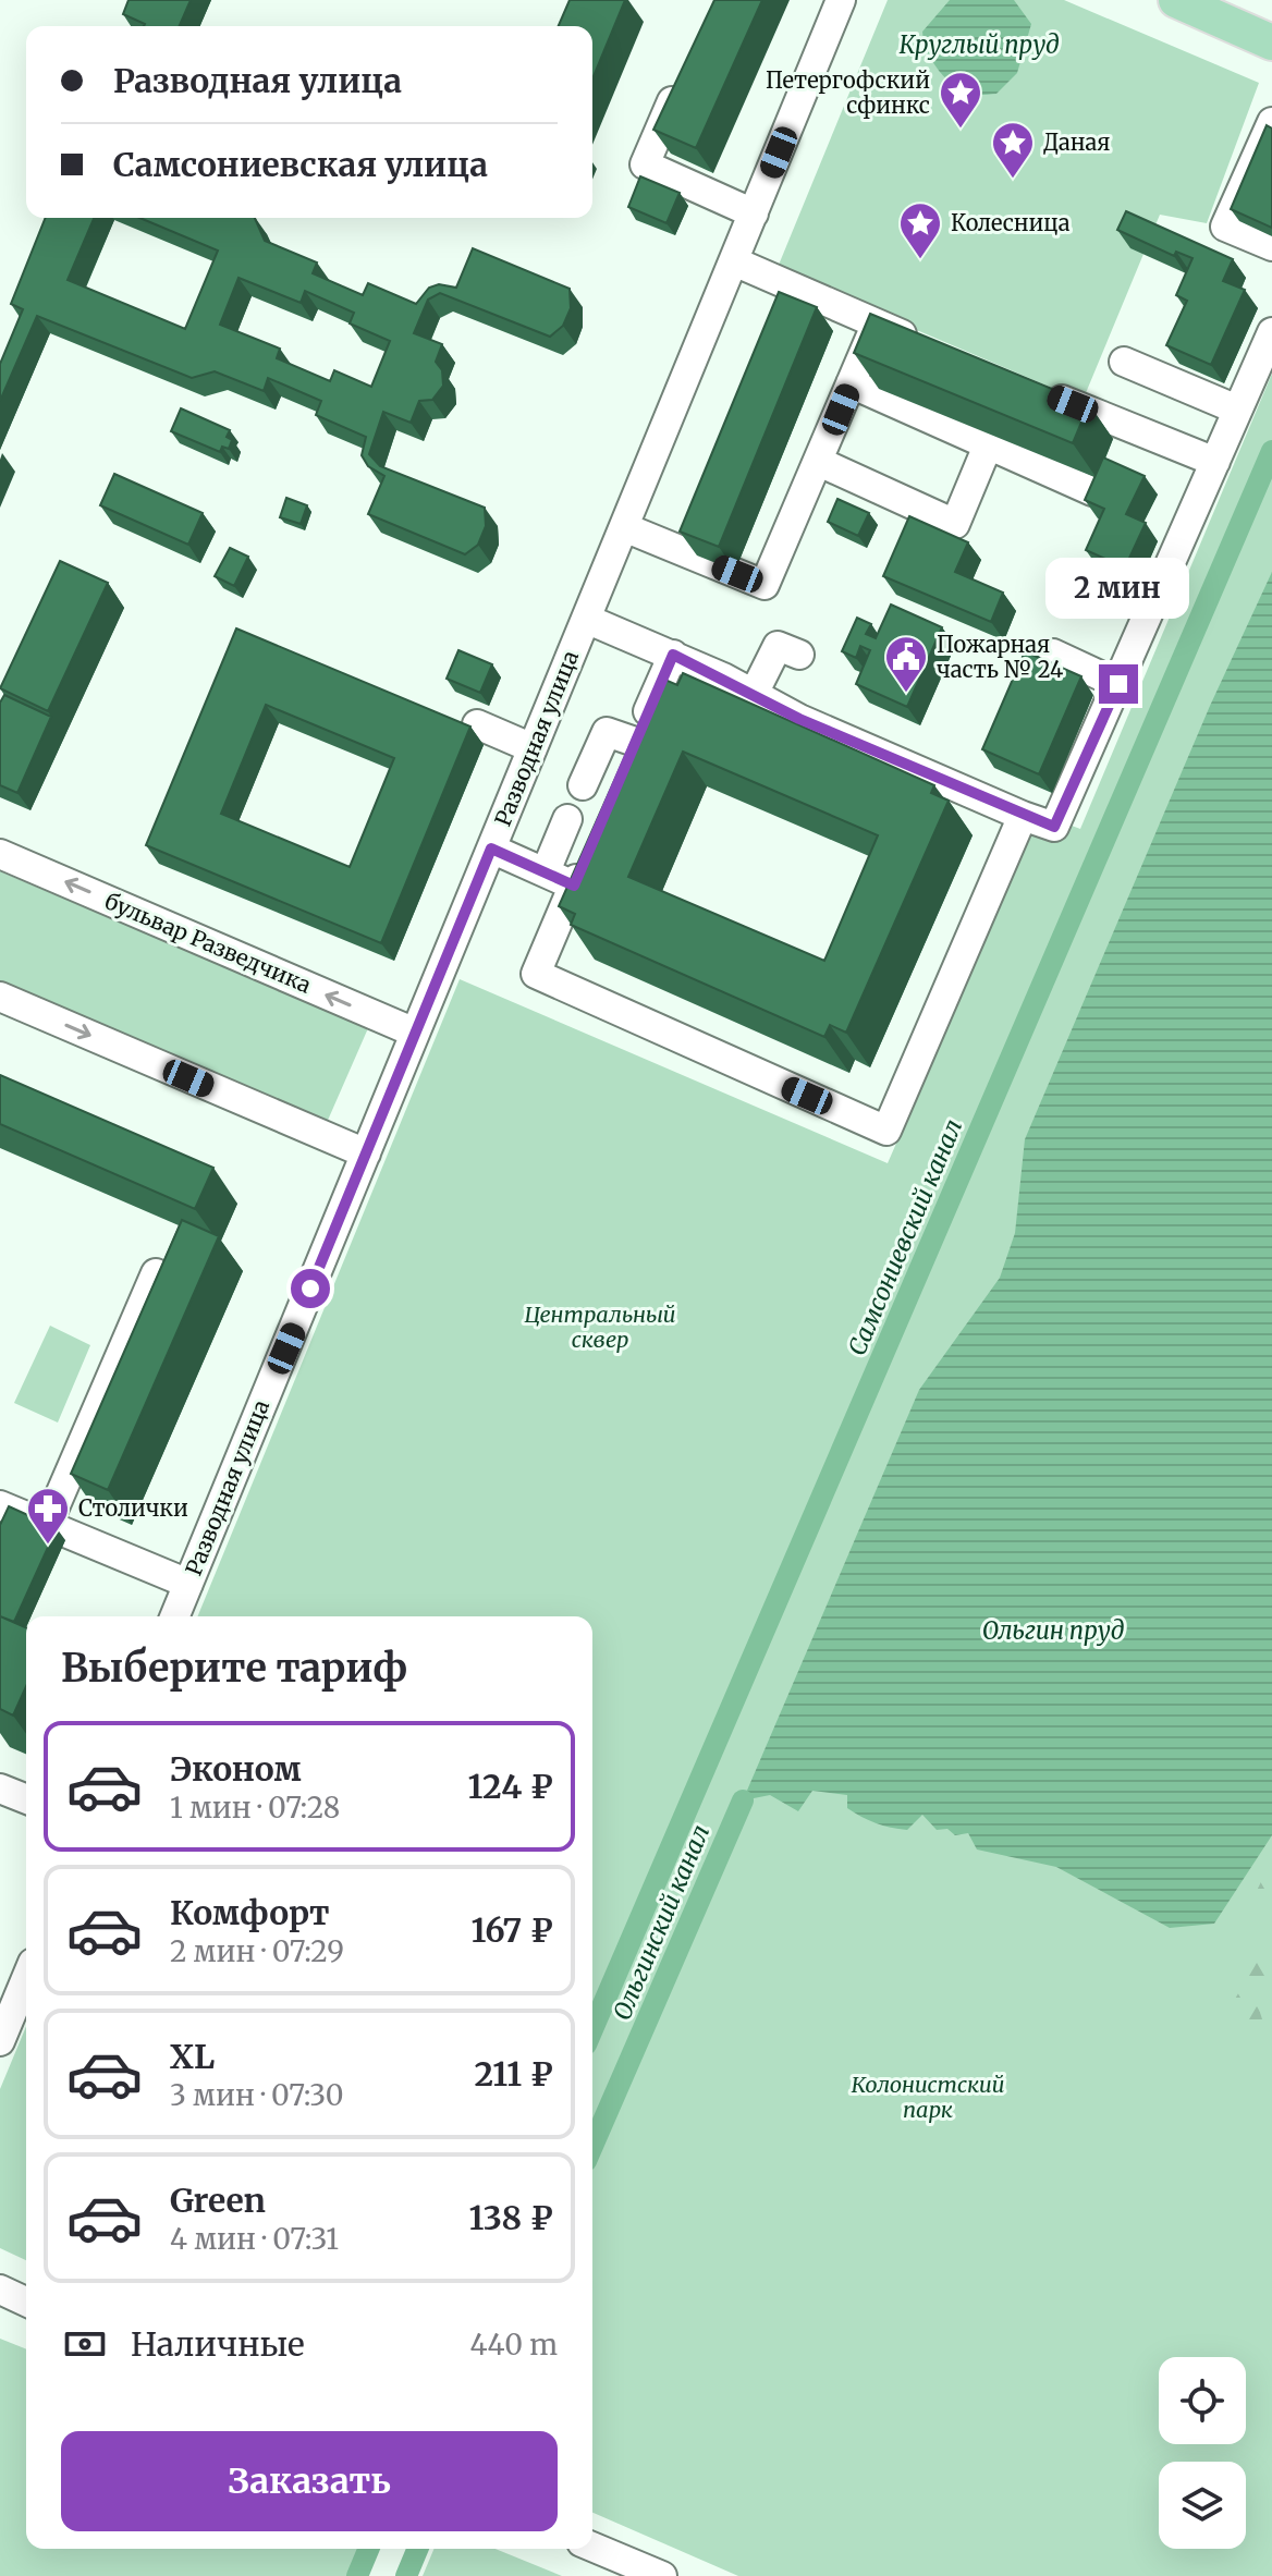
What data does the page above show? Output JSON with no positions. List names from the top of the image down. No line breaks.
{"streets":{"street":["Разводная улица","бульвар Разведчика"]},"crossings":[["Разводная улица","бульвар Разведчика"]],"water":["Круглый пруд","Самсониевский канал","Ольгин пруд","Ольгинский канал"],"parks":["Центральный сквер","Колонистский парк"],"places":{"place":["Петергофский сфинкс","Даная","Колесница"],"public building":["Пожарная часть № 24"],"pharmacy":["Столички"]},"page":{"banner":["Разводная улица","Самсониевская улица"],"bubble":"2 мин","heading":"Выберите тариф","list":[{"name":"Эконом","note":"1 мин · 07:28","value":"124 ₽"},{"name":"Комфорт","note":"2 мин · 07:29","value":"167 ₽"},{"name":"XL","note":"3 мин · 07:30","value":"211 ₽"},{"name":"Green","note":"4 мин · 07:31","value":"138 ₽"}],"pay":["Наличные","440 m"],"buttons":"Заказать"}}
